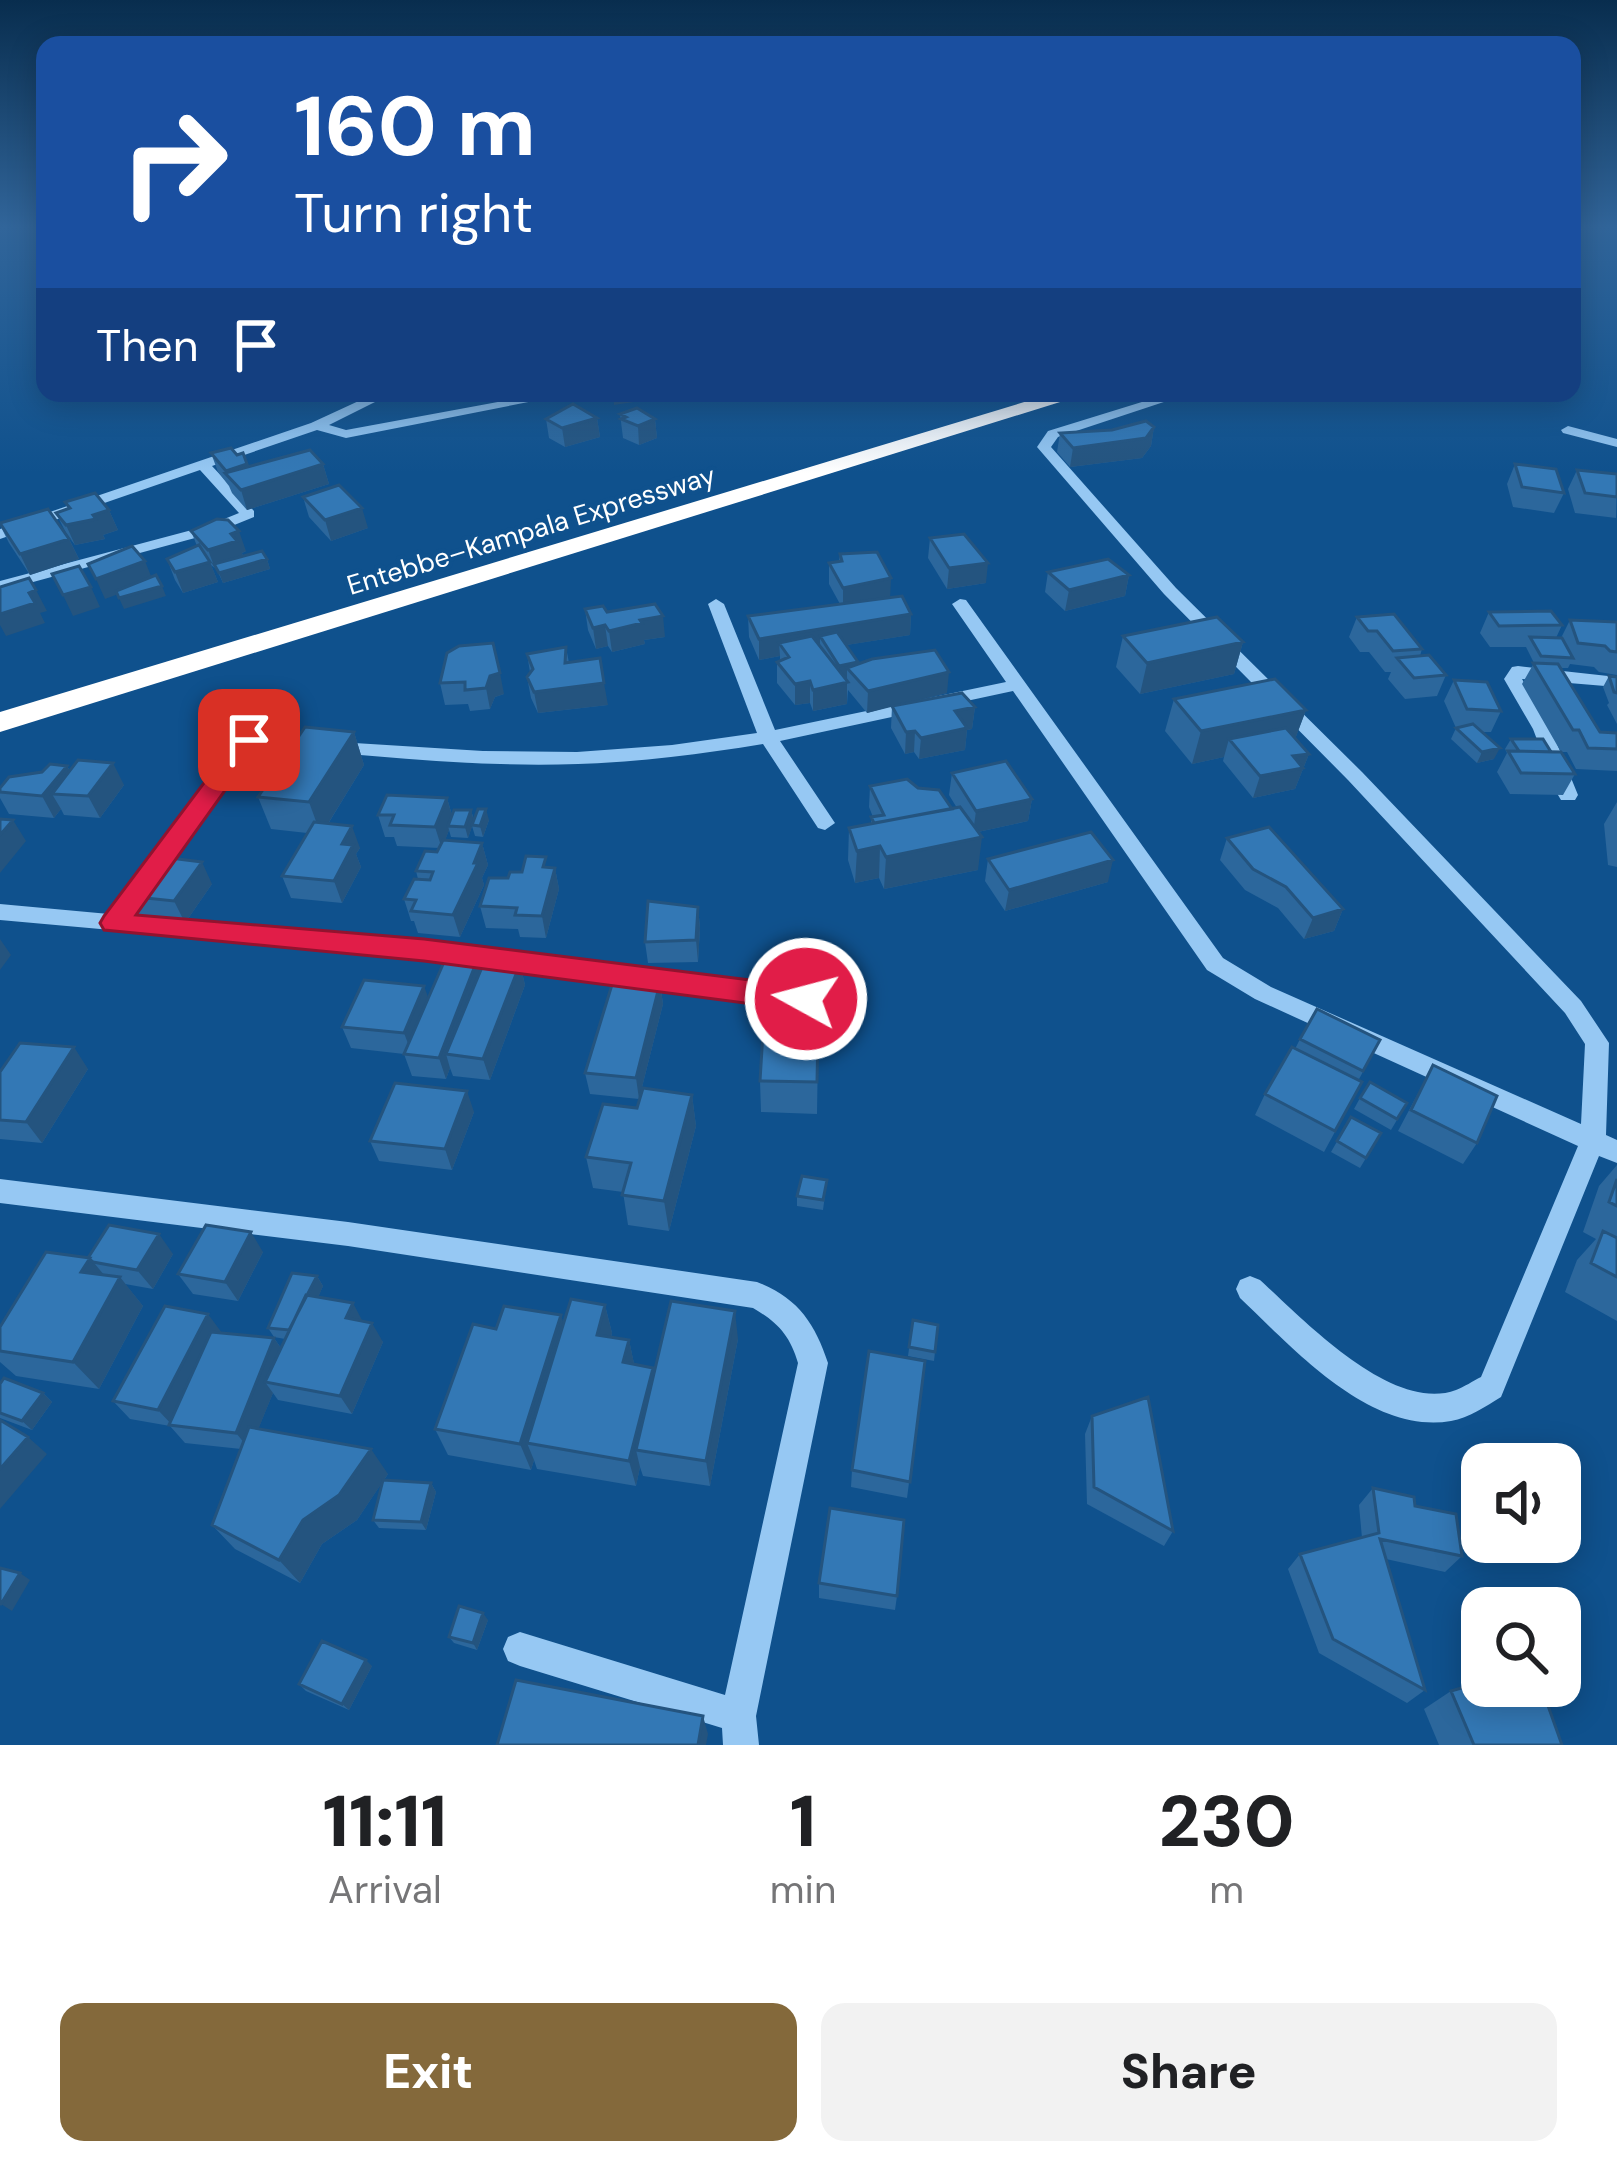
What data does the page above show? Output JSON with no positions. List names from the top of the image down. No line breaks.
{"streets":{"highway":["Entebbe–Kampala Expressway"]},"page":{"turn":["160 m","Turn right"],"then":"Then","eta":["11:11","Arrival","1","min","230","m"],"buttons":["Exit","Share"]}}
